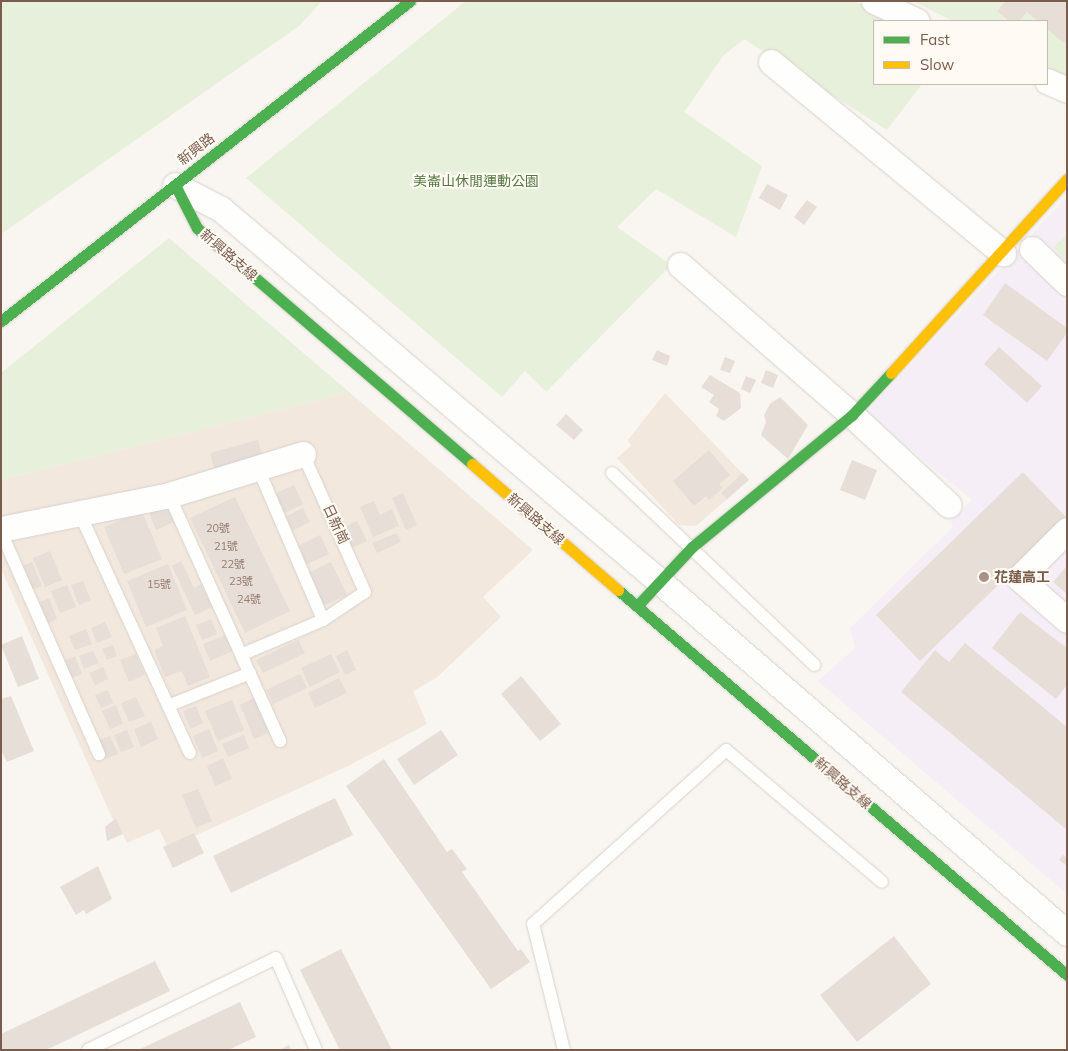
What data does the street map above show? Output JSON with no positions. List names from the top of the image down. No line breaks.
{"streets":{"street":["新興路","新興路支線","日新崗"]},"crossings":[["新興路","新興路支線"]],"parks":["美崙山休閒運動公園"],"places":["花蓮高工"],"house_numbers":["20號","21號","22號","23號","15號","24號"],"legend":["Fast","Slow"]}
